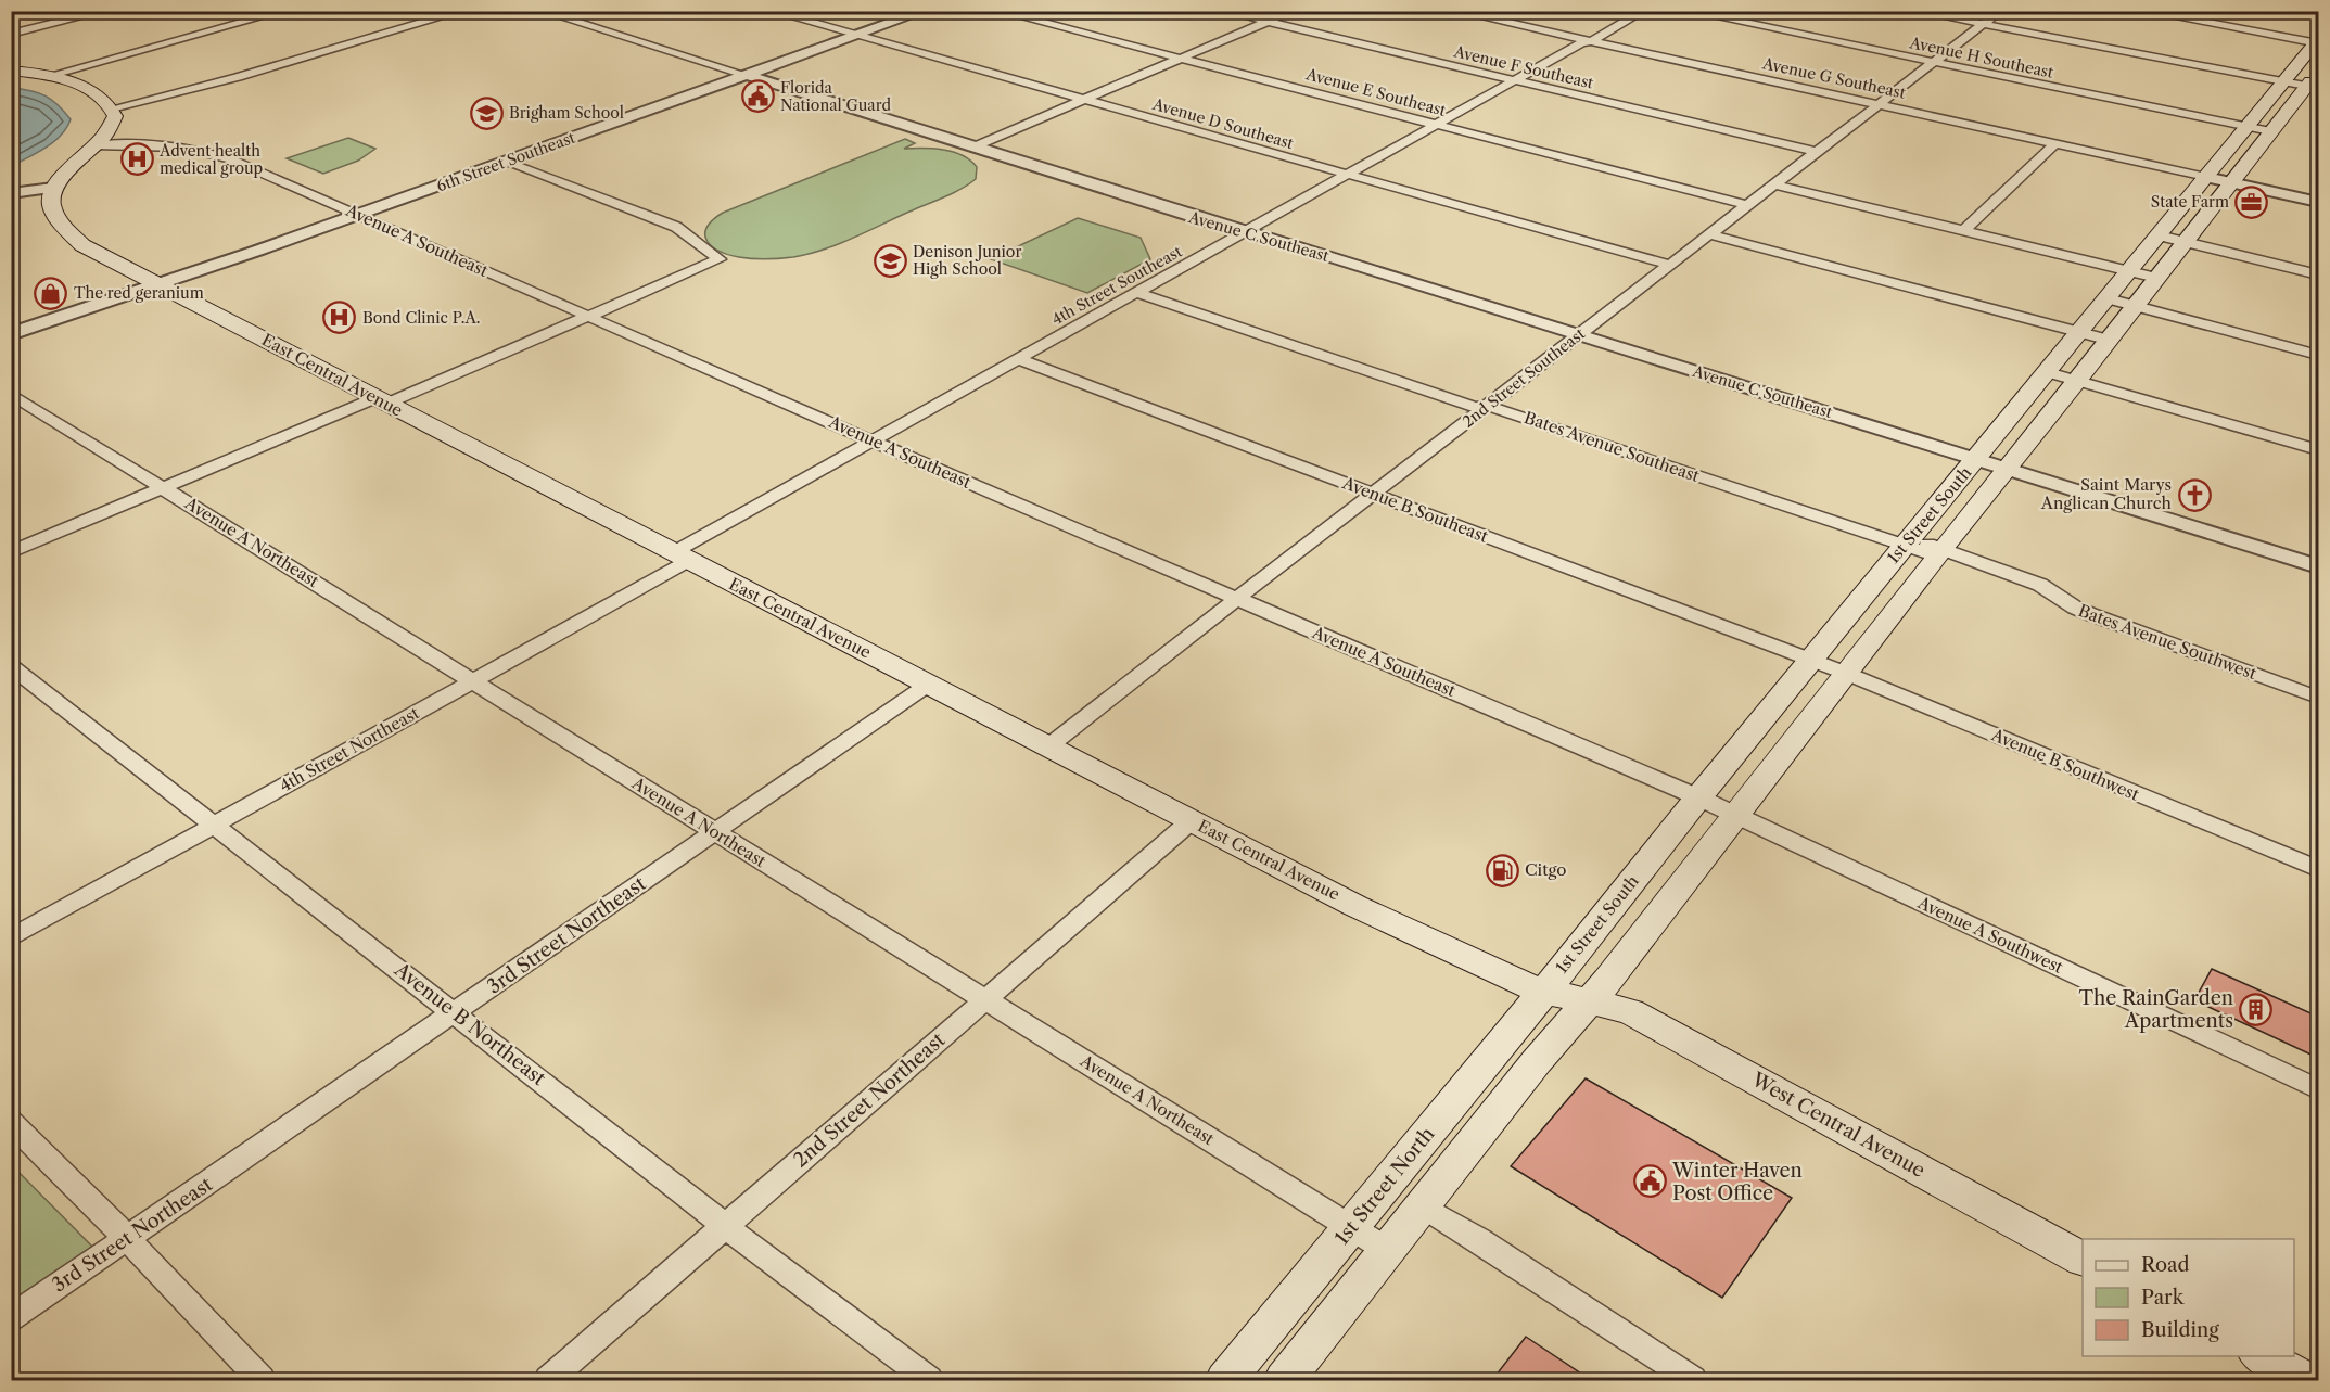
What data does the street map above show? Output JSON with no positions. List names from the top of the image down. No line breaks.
{"streets":{"main road":["East Central Avenue","1st Street South","West Central Avenue","1st Street North"],"street":["Avenue H Southeast","Avenue F Southeast","Avenue G Southeast","Avenue E Southeast","Avenue D Southeast","6th Street Southeast","Avenue C Southeast","Avenue A Southeast","4th Street Southeast","2nd Street Southeast","Bates Avenue Southeast","Avenue B Southeast","Avenue A Northeast","Bates Avenue Southwest","4th Street Northeast","Avenue B Southwest","3rd Street Northeast","Avenue A Southwest","Avenue B Northeast","2nd Street Northeast"]},"crossings":[["Avenue H Southeast","2nd Street Southeast"],["Avenue H Southeast","1st Street South"],["Avenue F Southeast","4th Street Southeast"],["Avenue F Southeast","2nd Street Southeast"],["Avenue G Southeast","4th Street Southeast"],["Avenue G Southeast","2nd Street Southeast"],["Avenue G Southeast","1st Street South"],["Avenue E Southeast","4th Street Southeast"],["Avenue E Southeast","2nd Street Southeast"],["Avenue D Southeast","6th Street Southeast"],["Avenue D Southeast","4th Street Southeast"],["Avenue D Southeast","2nd Street Southeast"],["6th Street Southeast","Avenue C Southeast"],["6th Street Southeast","Avenue A Southeast"],["6th Street Southeast","East Central Avenue"],["Avenue C Southeast","4th Street Southeast"],["Avenue C Southeast","2nd Street Southeast"],["Avenue C Southeast","1st Street South"],["Avenue A Southeast","4th Street Southeast"],["Avenue A Southeast","2nd Street Southeast"],["Avenue A Southeast","1st Street South"],["Avenue A Southeast","Avenue A Southwest"],["4th Street Southeast","East Central Avenue"],["4th Street Southeast","Bates Avenue Southeast"],["4th Street Southeast","Avenue B Southeast"],["4th Street Southeast","4th Street Northeast"],["East Central Avenue","2nd Street Southeast"],["East Central Avenue","1st Street South"],["East Central Avenue","4th Street Northeast"],["East Central Avenue","3rd Street Northeast"],["East Central Avenue","2nd Street Northeast"],["East Central Avenue","West Central Avenue"],["East Central Avenue","1st Street North"],["2nd Street Southeast","Bates Avenue Southeast"],["2nd Street Southeast","Avenue B Southeast"],["Bates Avenue Southeast","1st Street South"],["Bates Avenue Southeast","Bates Avenue Southwest"],["Avenue B Southeast","1st Street South"],["Avenue B Southeast","Avenue B Southwest"],["1st Street South","Bates Avenue Southwest"],["1st Street South","Avenue B Southwest"],["1st Street South","Avenue A Southwest"],["1st Street South","West Central Avenue"],["1st Street South","1st Street North"],["Avenue A Northeast","4th Street Northeast"],["Avenue A Northeast","3rd Street Northeast"],["Avenue A Northeast","2nd Street Northeast"],["Avenue A Northeast","1st Street North"],["4th Street Northeast","Avenue B Northeast"],["3rd Street Northeast","Avenue B Northeast"],["Avenue B Northeast","2nd Street Northeast"]],"places":{"public building":["Florida National Guard","Winter Haven Post Office"],"school or university":["Brigham School","Denison Junior High School"],"hospital":["Advent health medical group","Bond Clinic P.A."],"office":["State Farm"],"shop":["The red geranium"],"church":["Saint Marys Anglican Church"],"fuel station":["Citgo"],"building":["The RainGarden Apartments"]},"legend":["Road","Park","Building"]}
